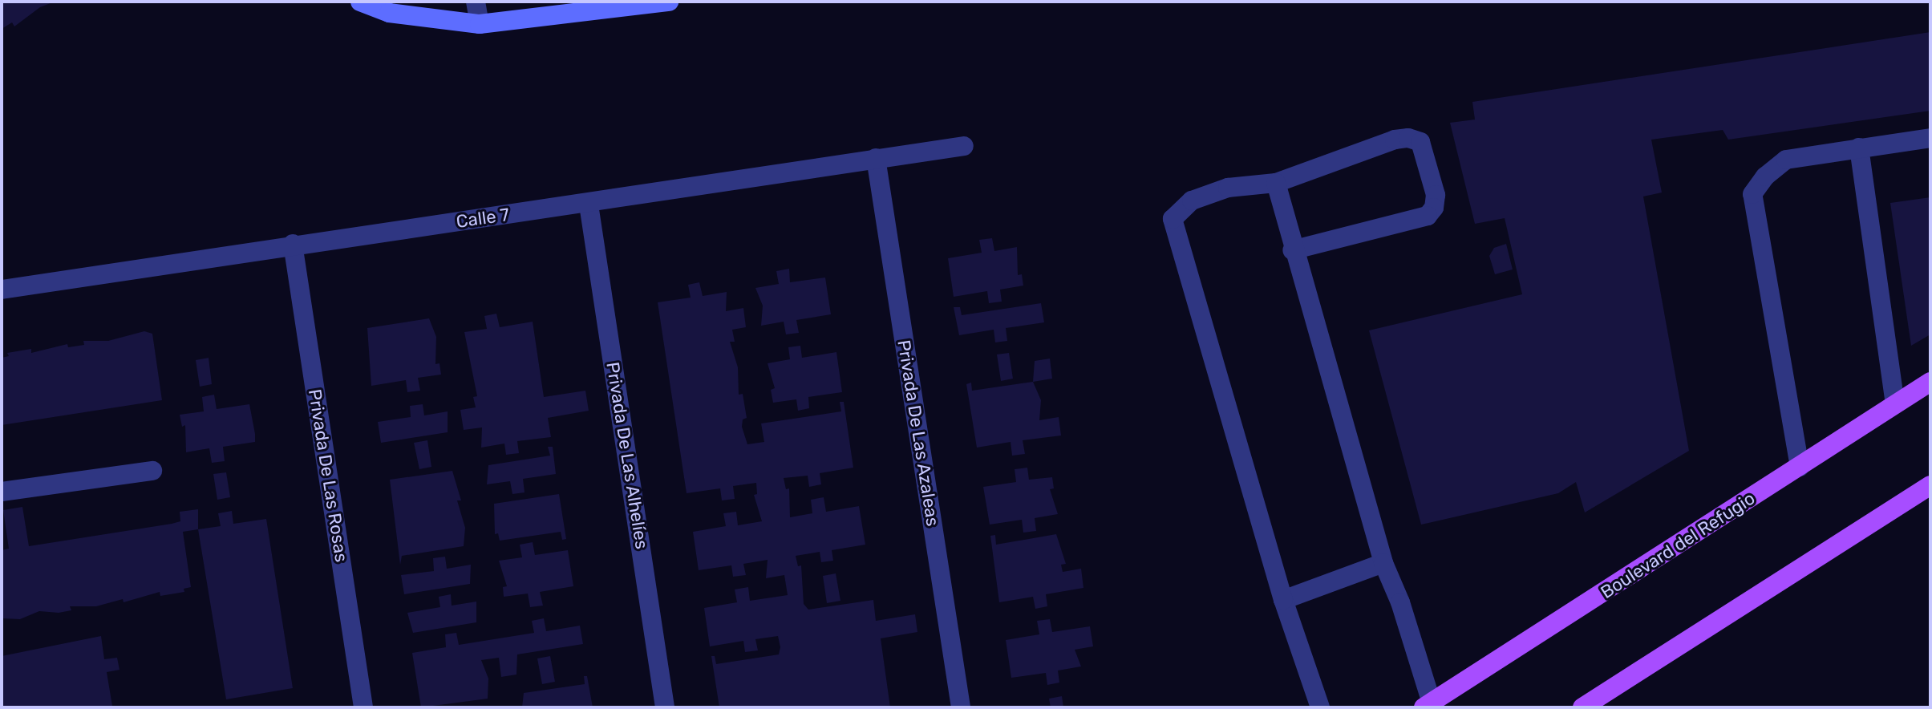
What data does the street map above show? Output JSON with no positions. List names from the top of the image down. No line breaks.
{"streets":{"main road":["Boulevard del Refugio"],"street":["Calle 7","Privada De Las Azaleas","Privada De Las Alhelíes","Privada De Las Rosas"]},"crossings":[["Calle 7","Privada De Las Azaleas"],["Calle 7","Privada De Las Alhelíes"],["Calle 7","Privada De Las Rosas"]]}
